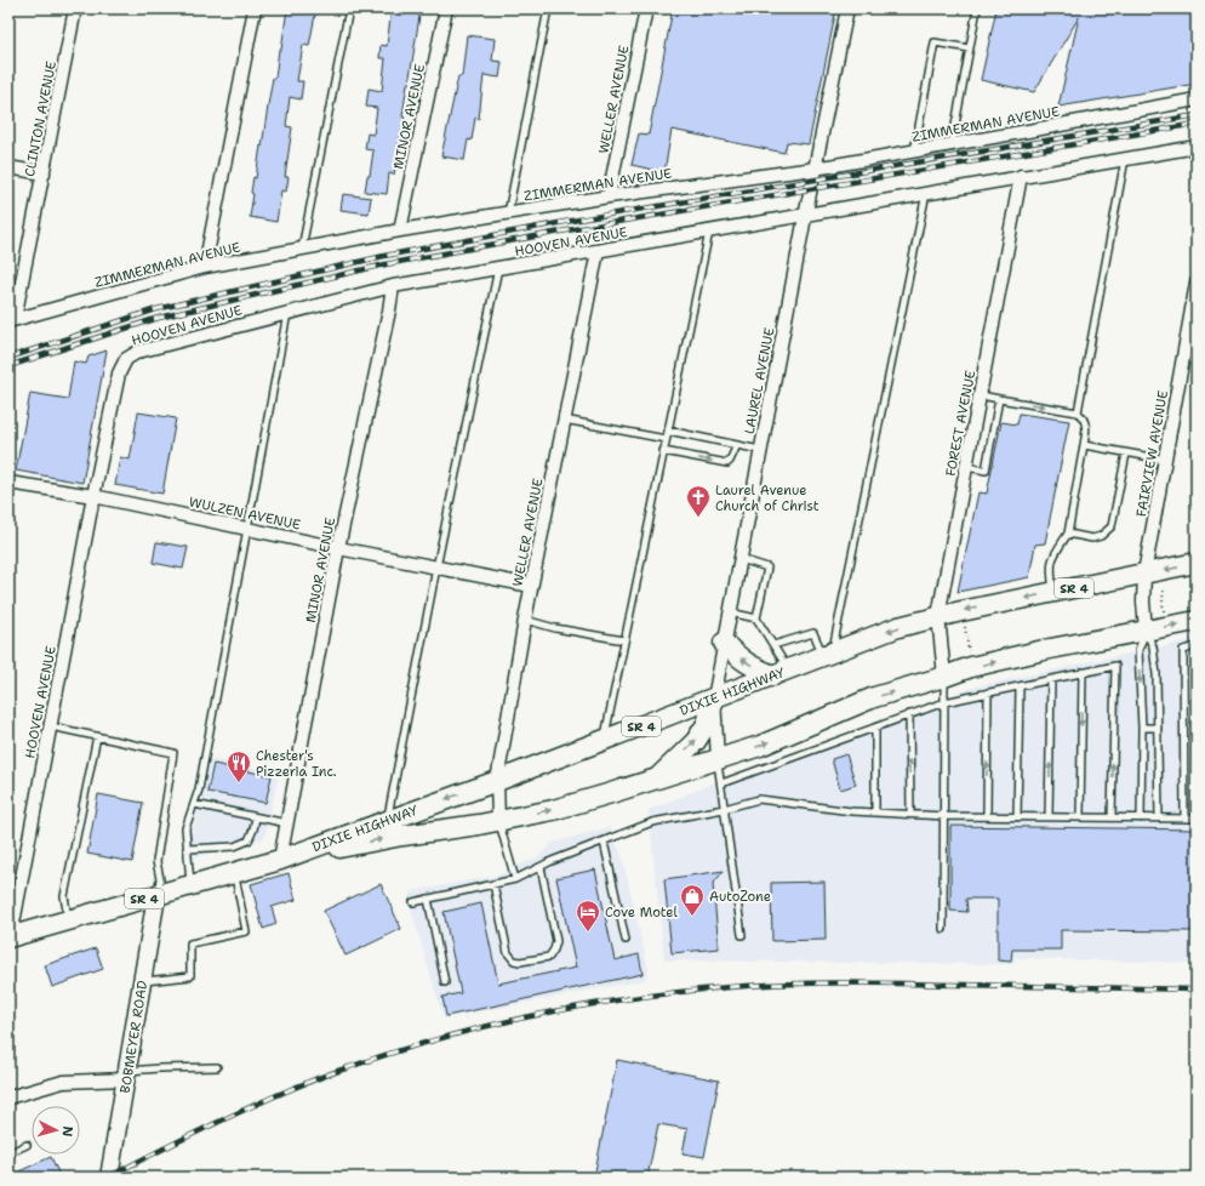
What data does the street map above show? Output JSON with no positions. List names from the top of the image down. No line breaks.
{"streets":{"main road":["SR 4","DIXIE HIGHWAY"],"street":["WELLER AVENUE","MINOR AVENUE","CLINTON AVENUE","ZIMMERMAN AVENUE","HOOVEN AVENUE","LAUREL AVENUE","FOREST AVENUE","FAIRVIEW AVENUE","WULZEN AVENUE","BOBMEYER ROAD"]},"crossings":[["WELLER AVENUE","ZIMMERMAN AVENUE"],["WELLER AVENUE","HOOVEN AVENUE"],["WELLER AVENUE","WULZEN AVENUE"],["WELLER AVENUE","DIXIE HIGHWAY"],["MINOR AVENUE","ZIMMERMAN AVENUE"],["MINOR AVENUE","HOOVEN AVENUE"],["MINOR AVENUE","WULZEN AVENUE"],["MINOR AVENUE","DIXIE HIGHWAY"],["CLINTON AVENUE","ZIMMERMAN AVENUE"],["ZIMMERMAN AVENUE","LAUREL AVENUE"],["HOOVEN AVENUE","LAUREL AVENUE"],["HOOVEN AVENUE","WULZEN AVENUE"],["HOOVEN AVENUE","DIXIE HIGHWAY"],["LAUREL AVENUE","DIXIE HIGHWAY"],["FOREST AVENUE","DIXIE HIGHWAY"],["FAIRVIEW AVENUE","DIXIE HIGHWAY"],["DIXIE HIGHWAY","BOBMEYER ROAD"]],"places":{"church":["Laurel Avenue Church of Christ"],"restaurant":["Chester's Pizzeria Inc."],"shop":["AutoZone"],"hotel":["Cove Motel"]},"north":"right"}
